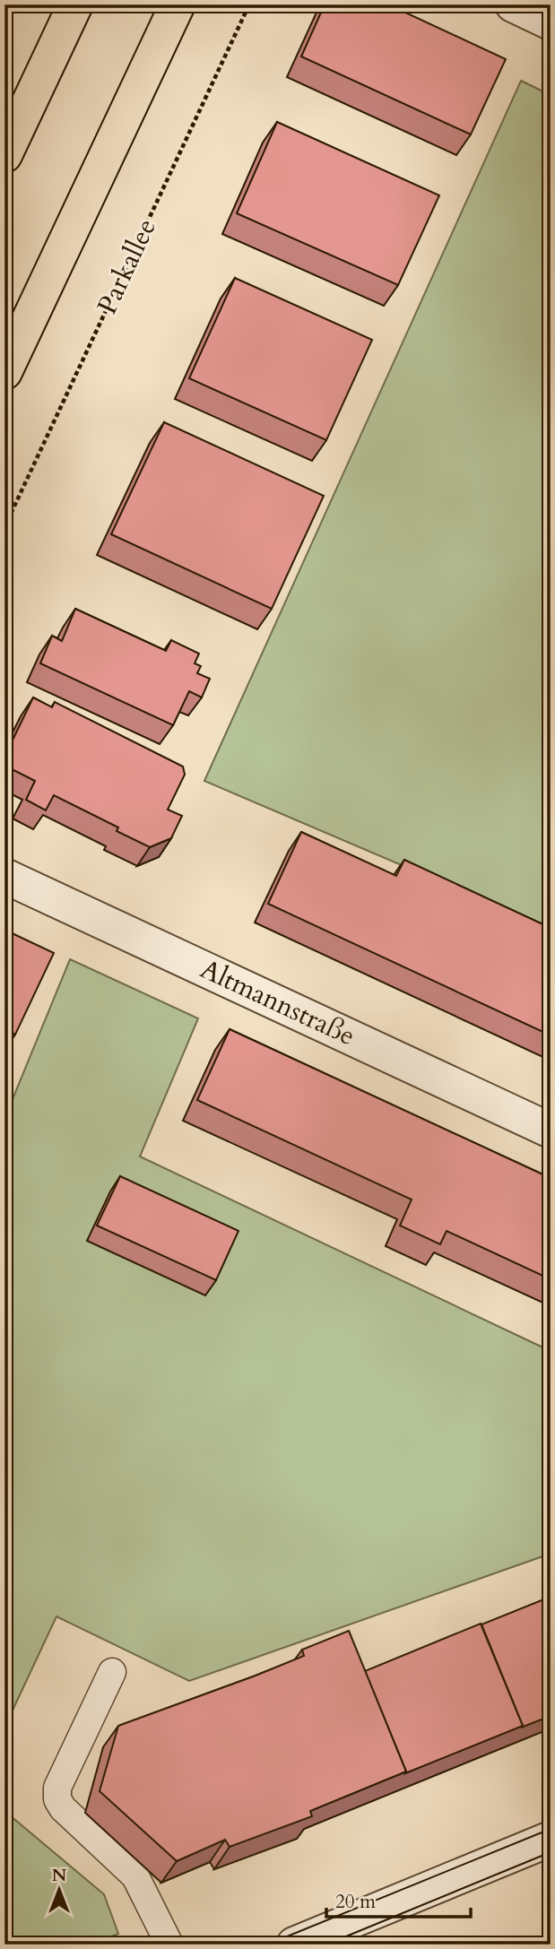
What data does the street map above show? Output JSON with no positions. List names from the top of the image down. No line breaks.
{"streets":{"street":["Altmannstraße"],"path":["Parkallee"]},"scale_bar":"20 m","north":"top"}
